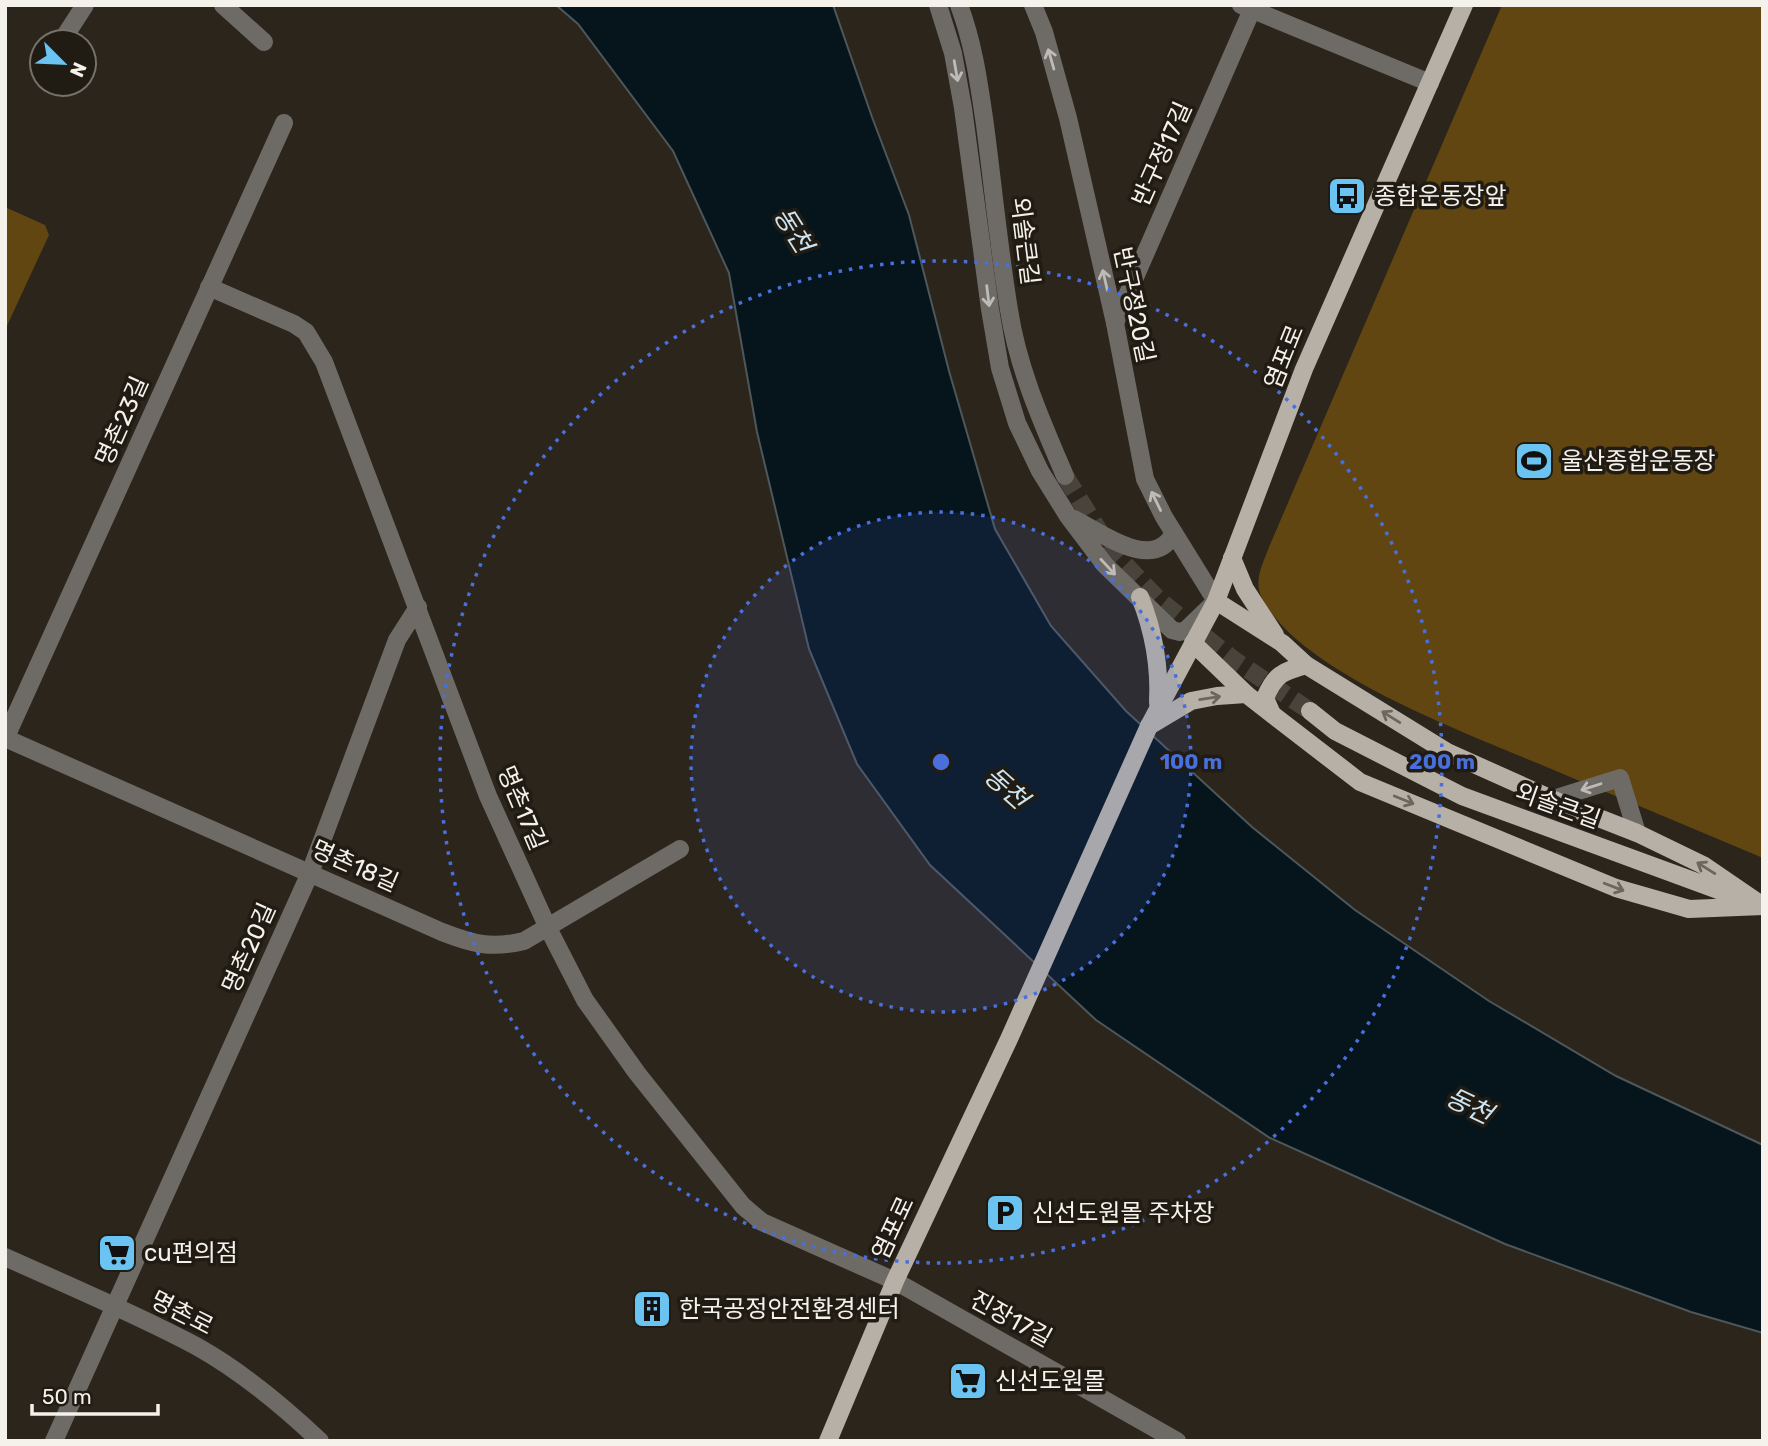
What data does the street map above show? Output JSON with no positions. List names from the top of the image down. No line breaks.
{"streets":{"main road":["외솔큰길","염포로"],"street":["반구정17길","반구정20길","명촌23길","명촌17길","명촌18길","명촌20길","명촌로","진장17길"]},"crossings":[["반구정17길","반구정20길"],["반구정20길","염포로"],["염포로","명촌17길"],["염포로","진장17길"],["명촌23길","명촌17길"],["명촌23길","명촌18길"],["명촌17길","명촌18길"],["명촌17길","명촌20길"],["명촌17길","진장17길"],["명촌18길","명촌20길"],["명촌20길","명촌로"]],"water":["동천"],"places":{"bus stop":["종합운동장앞"],"sports":["울산종합운동장"],"parking":["신선도원몰 주차장"],"supermarket":["cu편의점","신선도원몰"],"building":["한국공정안전환경센터"]},"scale_bar":"50 m","north":"bottom right","rings":["100 m","200 m"]}
